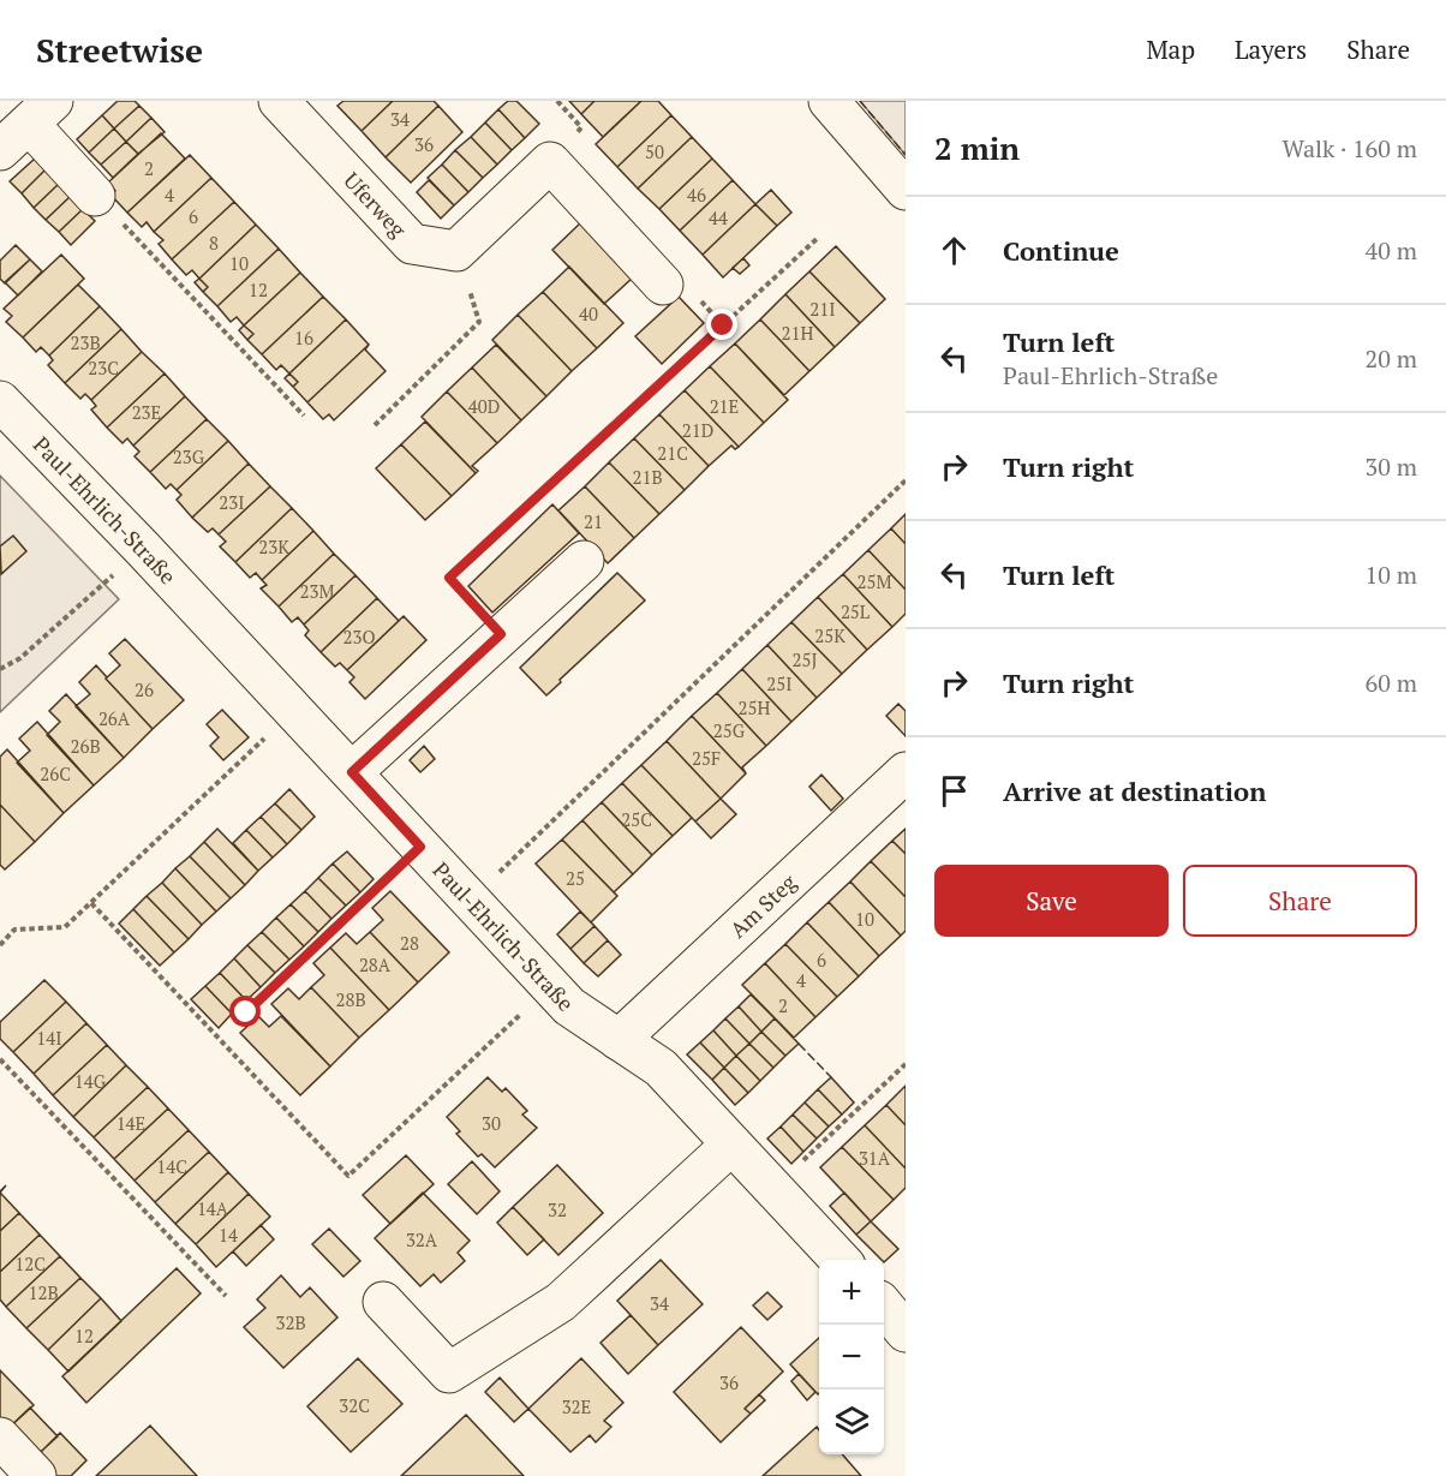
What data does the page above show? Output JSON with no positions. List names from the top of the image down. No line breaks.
{"streets":{"street":["Uferweg","Paul-Ehrlich-Straße","Am Steg"]},"crossings":[["Paul-Ehrlich-Straße","Am Steg"]],"house_numbers":["34","36","50","2","4","46","6","44","8","10","12","21I","40","21H","16","23B","23C","40D","21E","23E","21D","21C","23G","21B","23I","21","23K","25M","23M","25L","25K","23O","25J","25I","26","25H","26A","25G","26B","25F","26C","25C","25","10","28","6","28A","4","28B","2","14I","14G","14E","30","31A","14C","14A","32","14","32A","12C","12B","34","32B","12","36","32C","32E"],"page":{"header":"Streetwise","nav":["Map","Layers","Share"],"heading":["2 min","Walk · 160 m"],"list":[["Continue","40 m"],["Turn left","Paul-Ehrlich-Straße","20 m"],["Turn right","30 m"],["Turn left","10 m"],["Turn right","60 m"],"Arrive at destination"],"buttons":["Save","Share"],"map_buttons":["+","−"]}}
